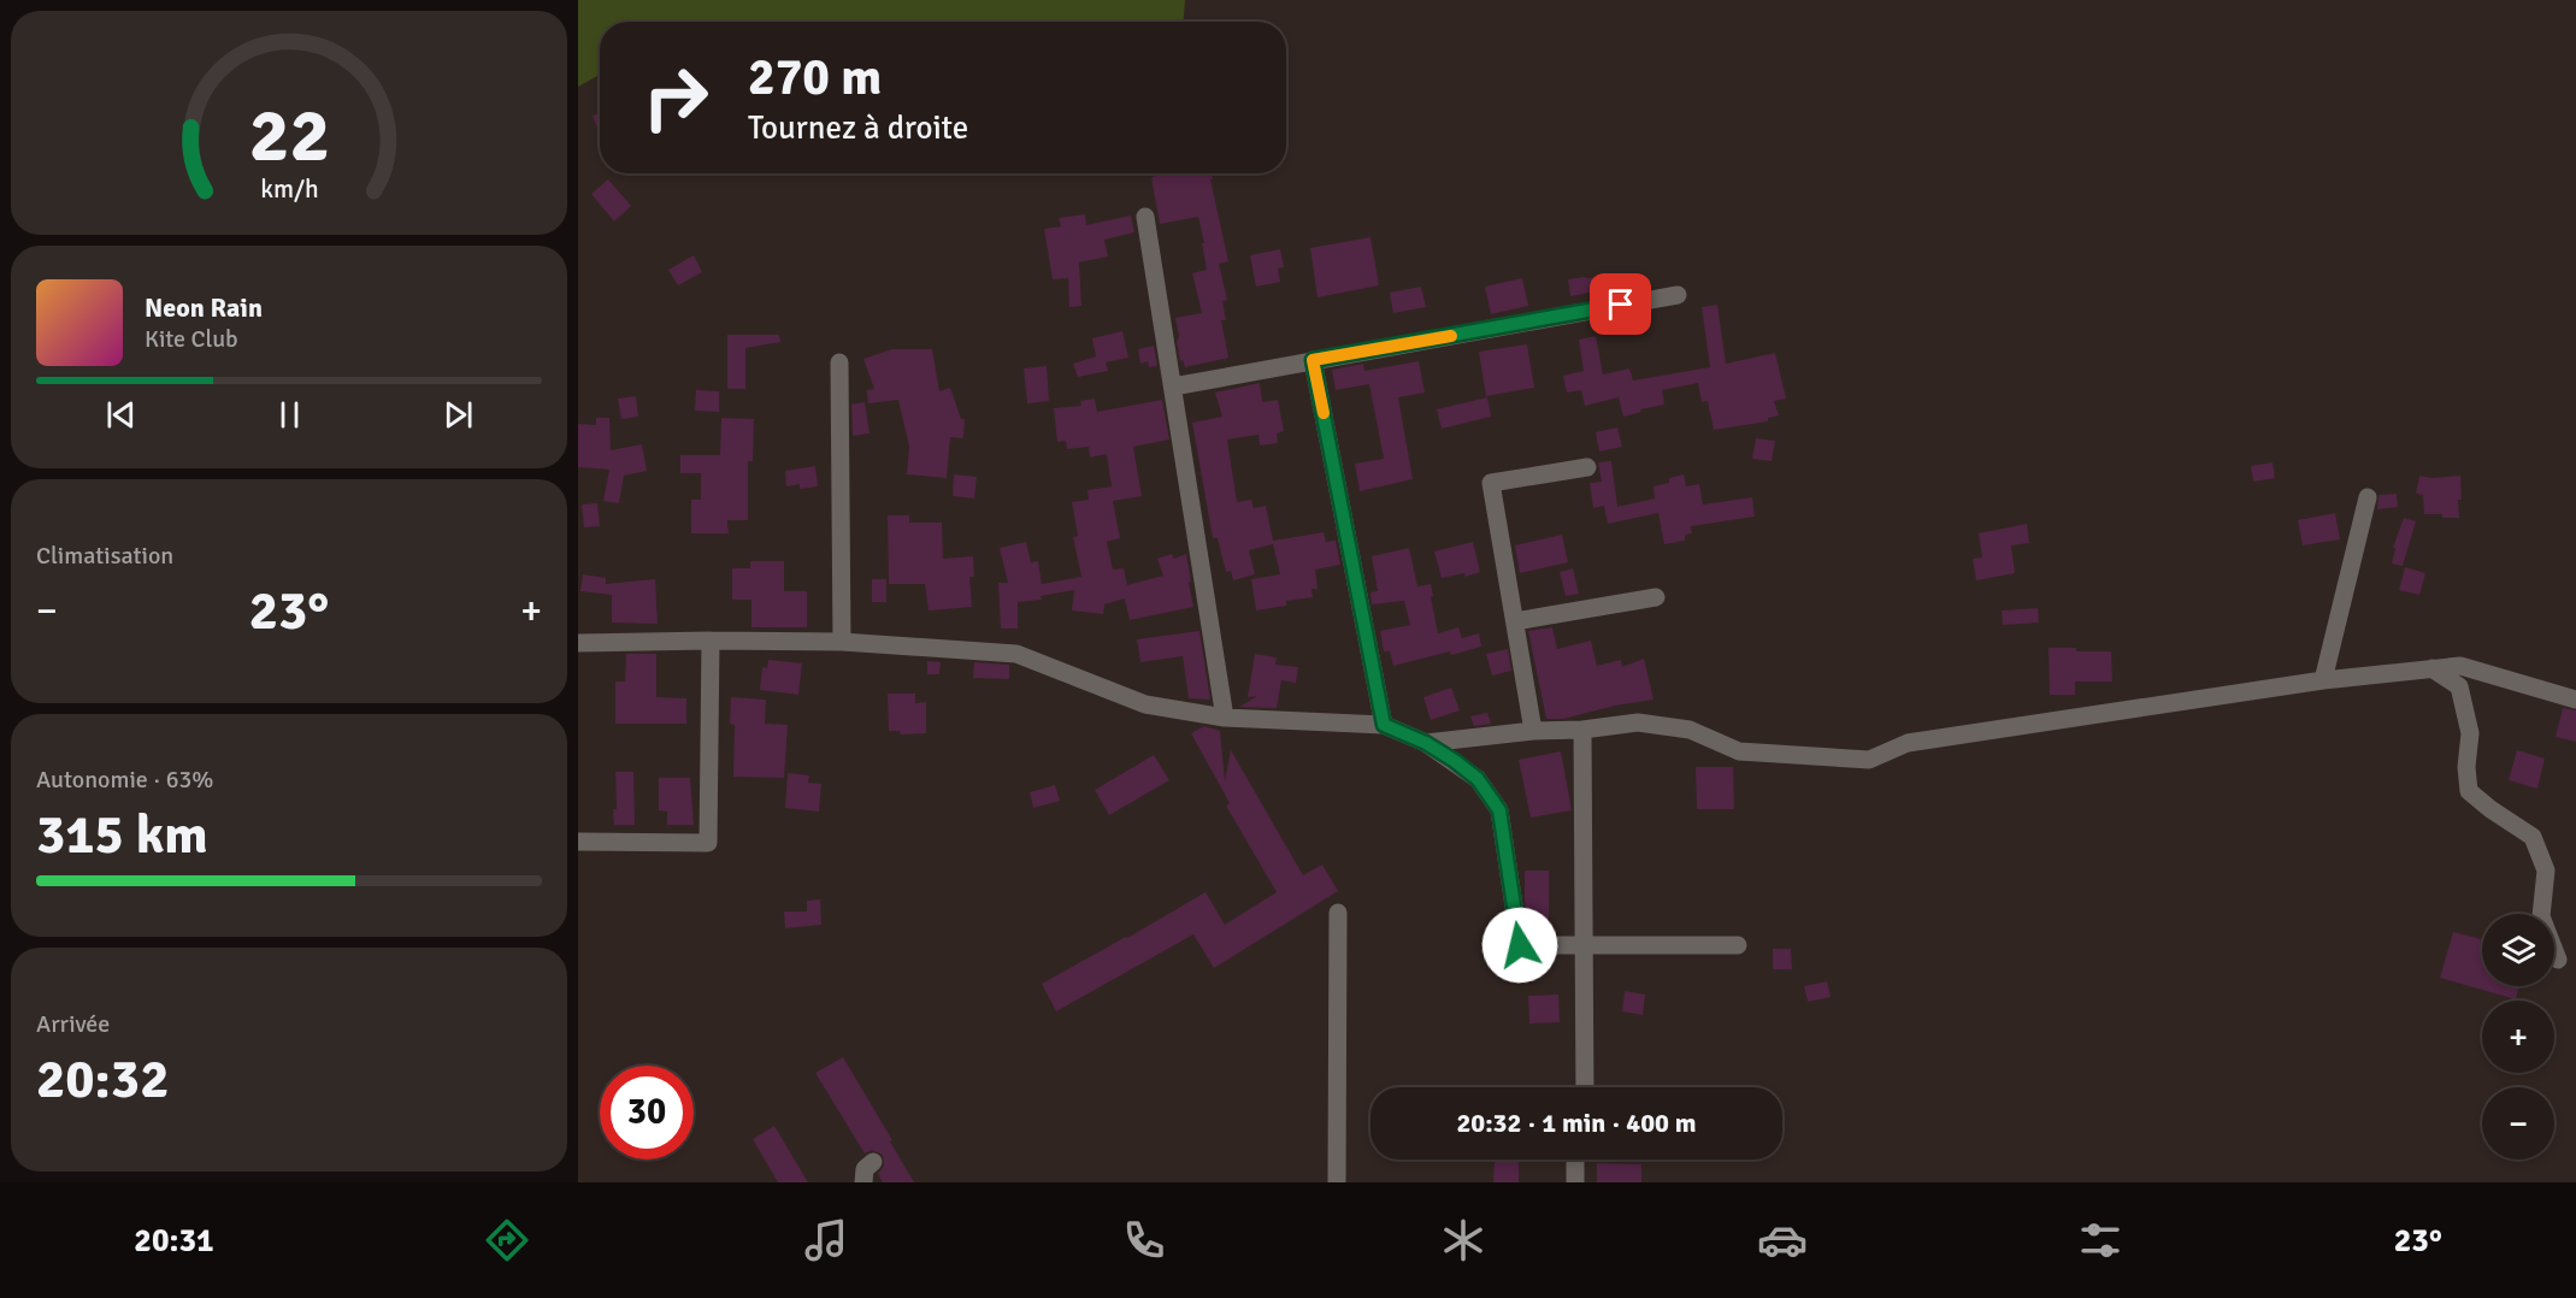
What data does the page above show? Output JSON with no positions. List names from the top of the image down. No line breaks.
{"page":{"turn":["270 m","Tournez à droite"],"song":["Neon Rain","Kite Club"],"tile":["Climatisation",["Autonomie · 63%","315 km"],["Arrivée","20:32"]],"heat":["−","23°","+"],"map_buttons":["+","−"],"limit":"30","trip":"20:32 · 1 min · 400 m","tabs":["20:31","23°"],"gauge":["22","km/h"]}}
